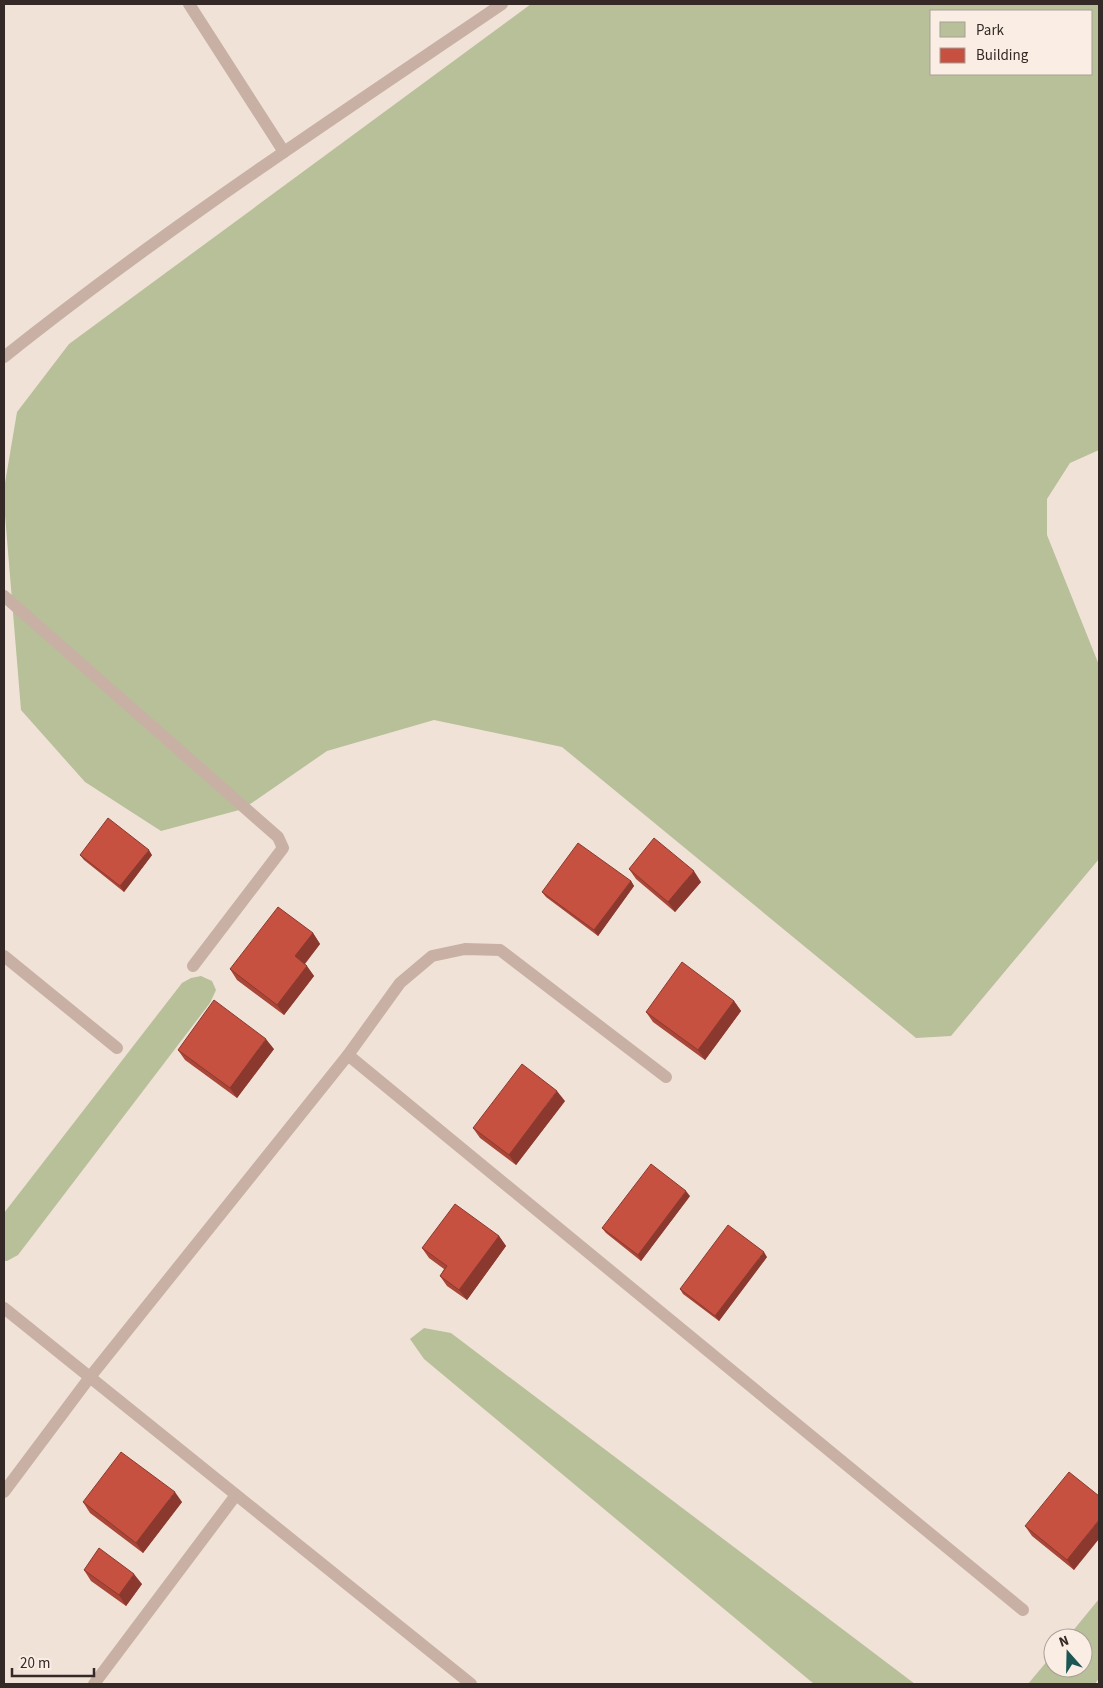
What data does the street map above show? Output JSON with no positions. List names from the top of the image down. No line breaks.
{"legend":["Park","Building"],"scale_bar":"20 m","north":"top"}
